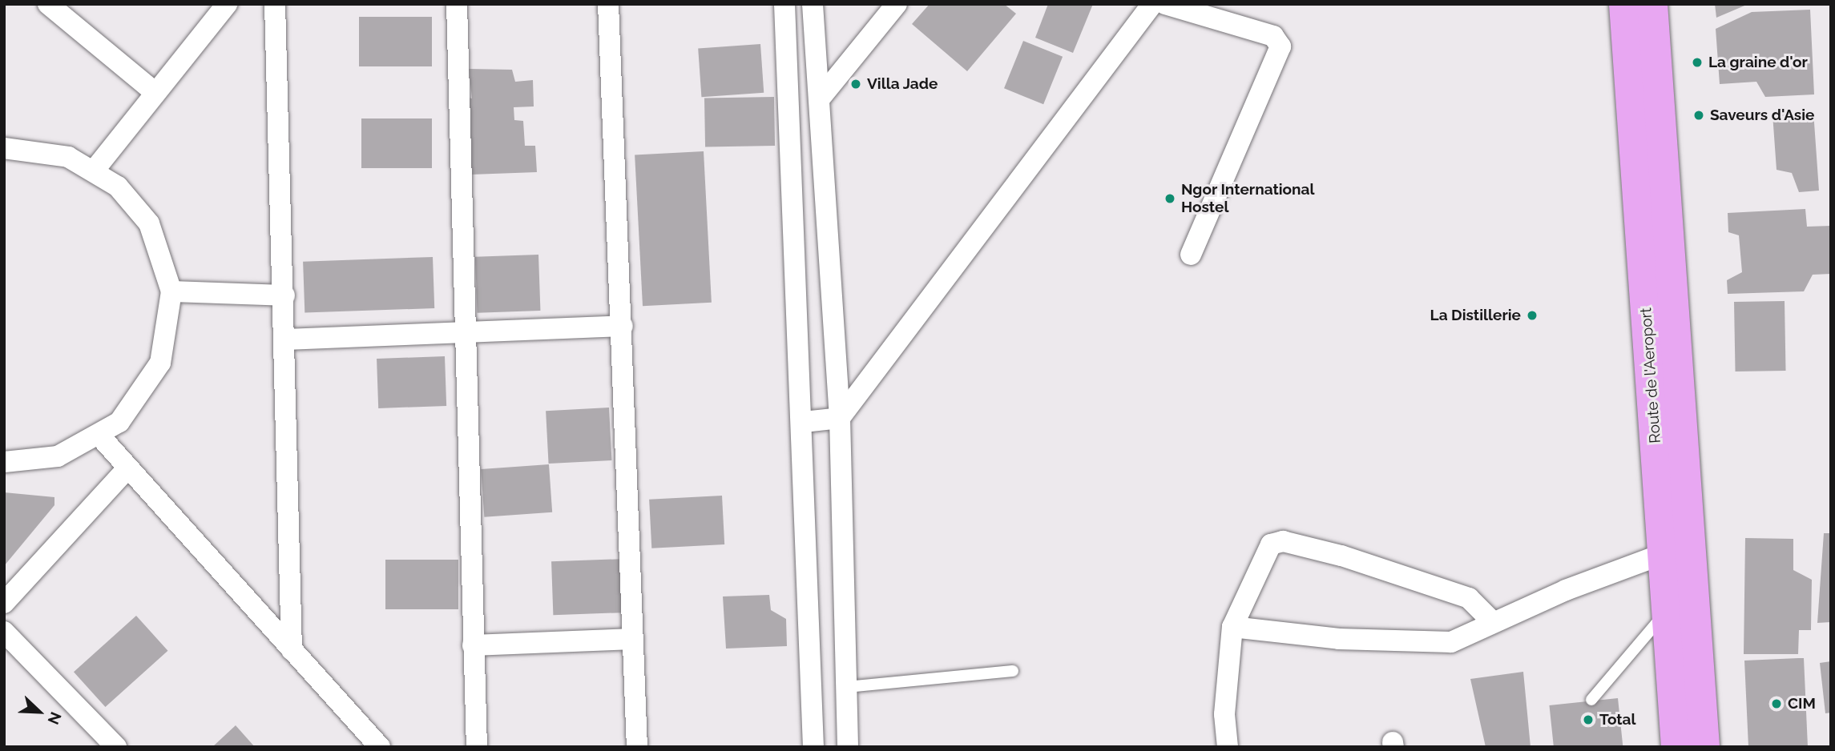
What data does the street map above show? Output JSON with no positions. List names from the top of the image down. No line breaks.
{"streets":{"highway":["Route de l'Aeroport"]},"places":["La graine d'or","Villa Jade","Saveurs d'Asie","Ngor International Hostel","La Distillerie","CIM","Total"],"north":"bottom right"}
